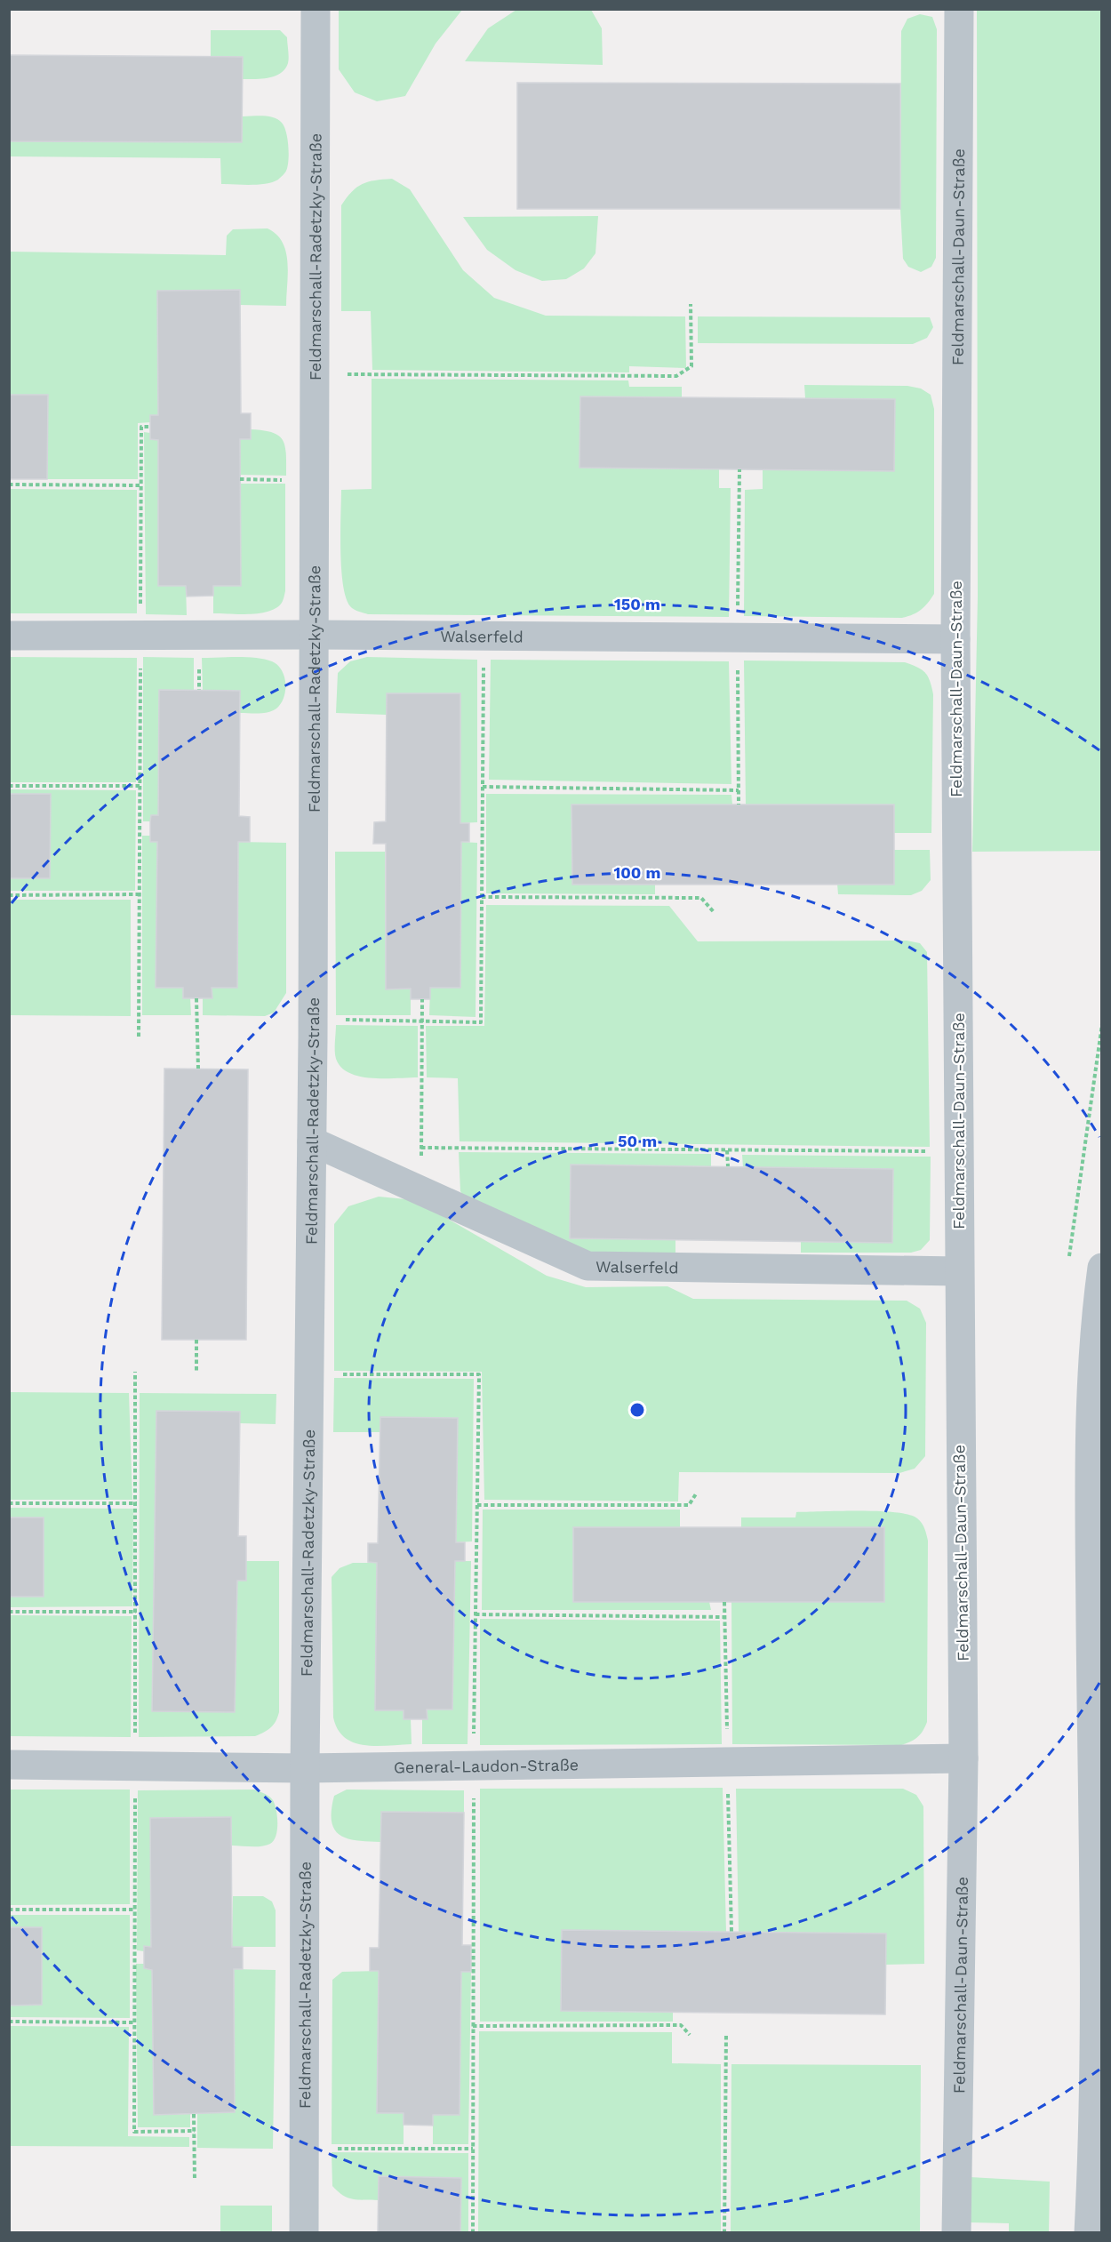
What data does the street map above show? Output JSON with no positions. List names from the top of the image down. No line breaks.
{"streets":{"street":["Feldmarschall-Radetzky-Straße","Feldmarschall-Daun-Straße","Walserfeld","General-Laudon-Straße"]},"crossings":[["Feldmarschall-Radetzky-Straße","Walserfeld"],["Feldmarschall-Radetzky-Straße","General-Laudon-Straße"],["Feldmarschall-Daun-Straße","Walserfeld"],["Feldmarschall-Daun-Straße","General-Laudon-Straße"]],"rings":["150 m","100 m","50 m"]}
